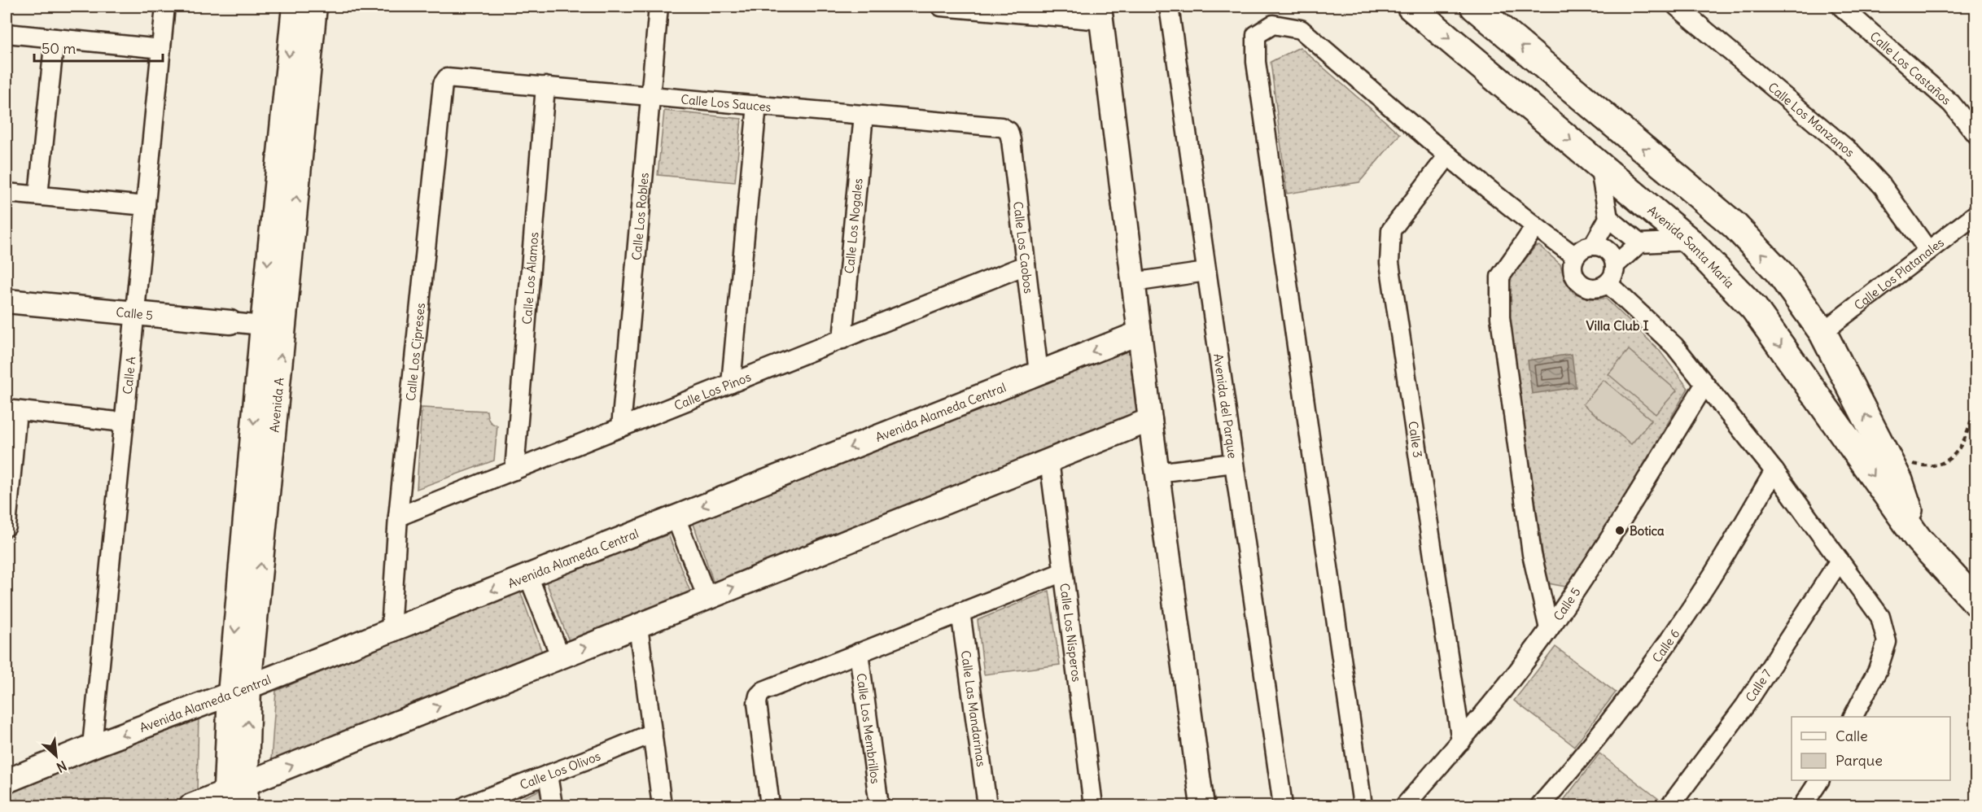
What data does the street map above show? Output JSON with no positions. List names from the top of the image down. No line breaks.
{"streets":{"main road":["Avenida Santa María"],"street":["Calle Los Castaños","Calle Los Sauces","Calle Los Manzanos","Calle Los Robles","Calle Los Nogales","Calle Los Caobos","Calle Los Platanales","Calle Los Álamos","Calle 5","Calle Los Cipreses","Calle A","Calle Los Pinos","Avenida A","Avenida del Parque","Avenida Alameda Central","Calle 3","Calle Los Nísperos","Calle 6","Calle 7","Calle Las Mandarinas","Calle Los Membrillos","Calle Los Olivos"]},"crossings":[["Calle Los Sauces","Calle Los Robles"],["Calle Los Sauces","Calle Los Nogales"],["Calle Los Sauces","Calle Los Caobos"],["Calle Los Sauces","Calle Los Álamos"],["Calle Los Sauces","Calle Los Cipreses"],["Calle Los Manzanos","Calle Los Platanales"],["Calle Los Robles","Calle Los Pinos"],["Calle Los Nogales","Calle Los Pinos"],["Calle Los Caobos","Calle Los Pinos"],["Calle Los Caobos","Avenida Alameda Central"],["Avenida Santa María","Calle Los Platanales"],["Calle Los Álamos","Calle Los Pinos"],["Calle 5","Calle A"],["Calle 5","Avenida A"],["Calle 5","Calle 3"],["Calle Los Cipreses","Calle Los Pinos"],["Calle Los Cipreses","Avenida Alameda Central"],["Calle A","Avenida Alameda Central"],["Avenida A","Avenida Alameda Central"]],"districts":["Villa Club I"],"places":["Botica"],"legend":["Calle","Parque"],"scale_bar":"50 m","north":"bottom right"}
